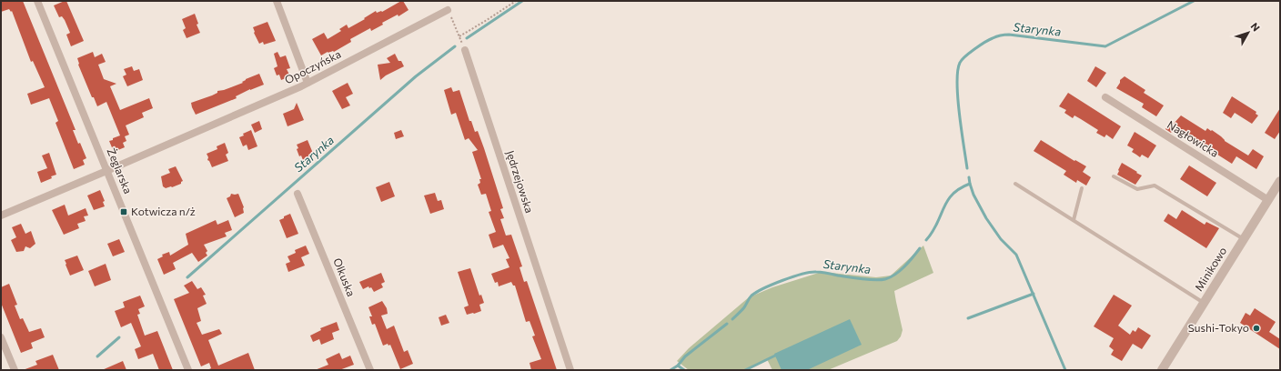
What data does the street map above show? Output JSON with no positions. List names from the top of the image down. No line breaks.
{"streets":{"street":["Opoczyńska","Nagłowicka","Żeglarska","Jędrzejowska","Minikowo","Olkuska"]},"crossings":[["Opoczyńska","Żeglarska"],["Nagłowicka","Minikowo"]],"water":["Starynka"],"places":{"transit":["Kotwicza n/ż"],"other":["Sushi-Tokyo"]},"north":"top right"}
